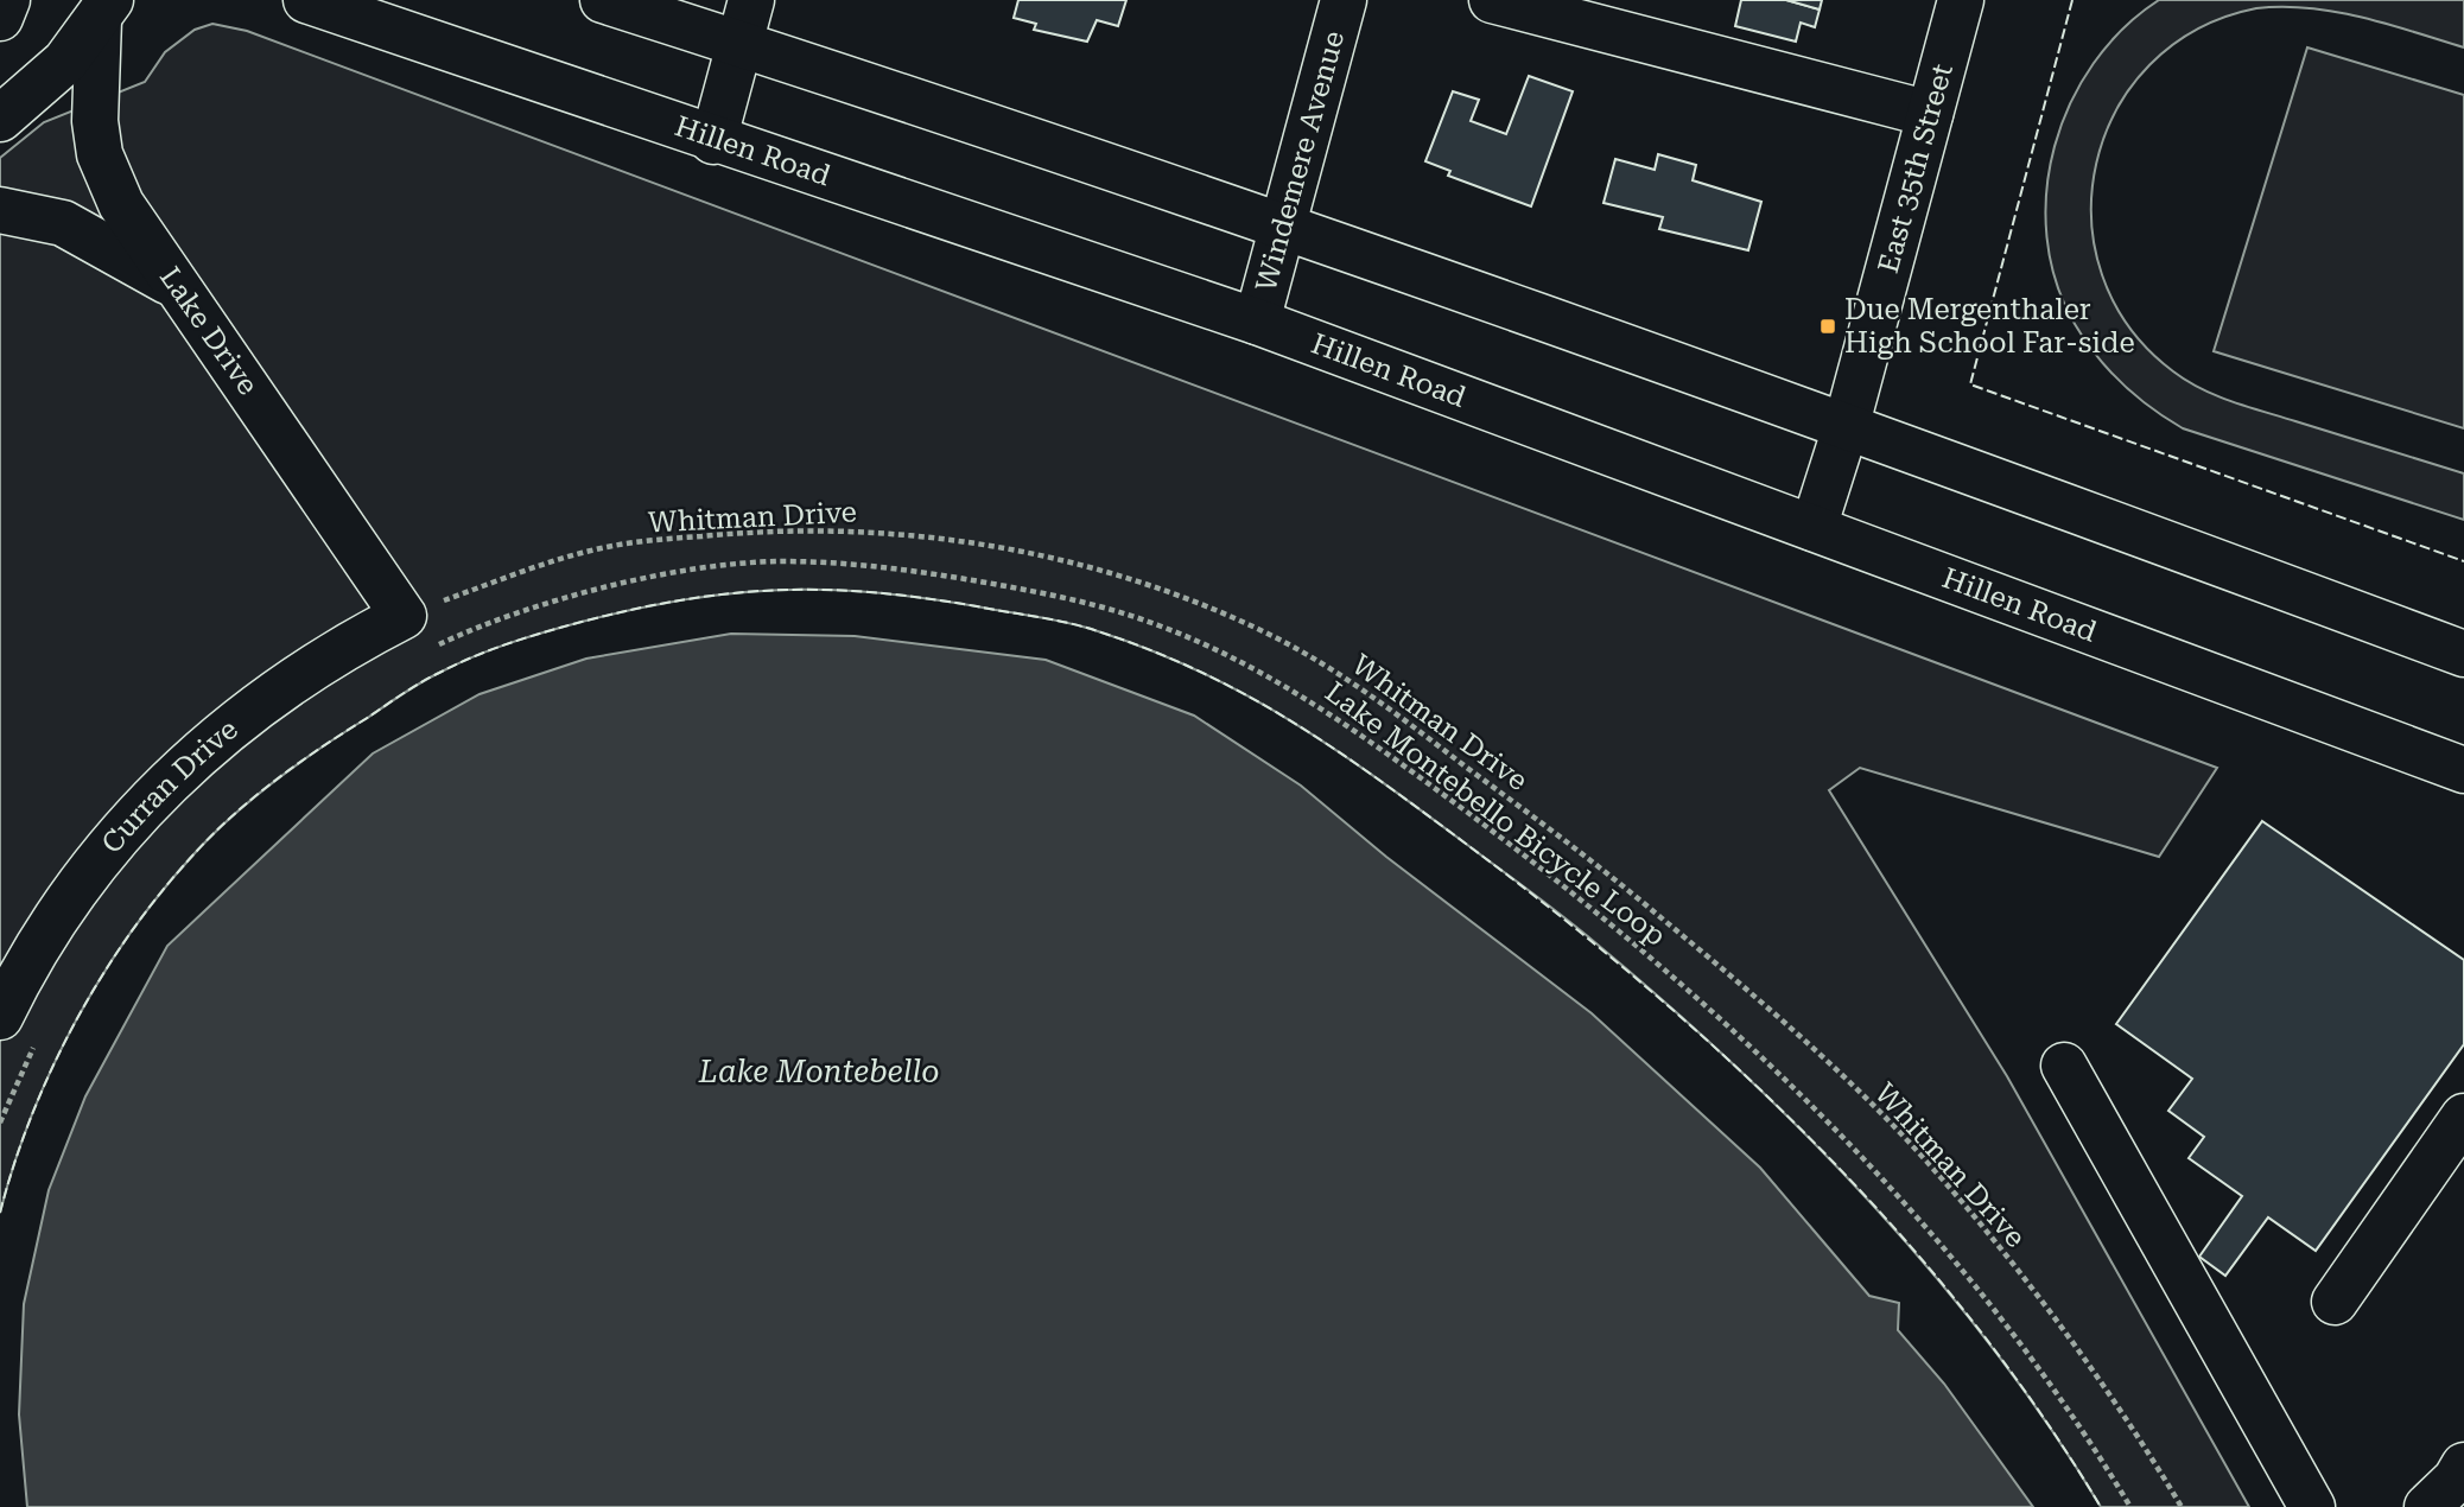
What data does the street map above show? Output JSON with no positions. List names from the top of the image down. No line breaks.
{"streets":{"main road":["Hillen Road","Windemere Avenue","East 35th Street","Lake Drive","Curran Drive"],"path":["Whitman Drive","Lake Montebello Bicycle Loop"]},"crossings":[["Hillen Road","Windemere Avenue"],["Hillen Road","East 35th Street"],["Lake Drive","Whitman Drive"],["Lake Drive","Curran Drive"],["Lake Drive","Lake Montebello Bicycle Loop"],["Whitman Drive","Curran Drive"],["Whitman Drive","Lake Montebello Bicycle Loop"],["Curran Drive","Lake Montebello Bicycle Loop"]],"water":["Lake Montebello"],"places":{"transit":["Due Mergenthaler High School Far-side"]}}
